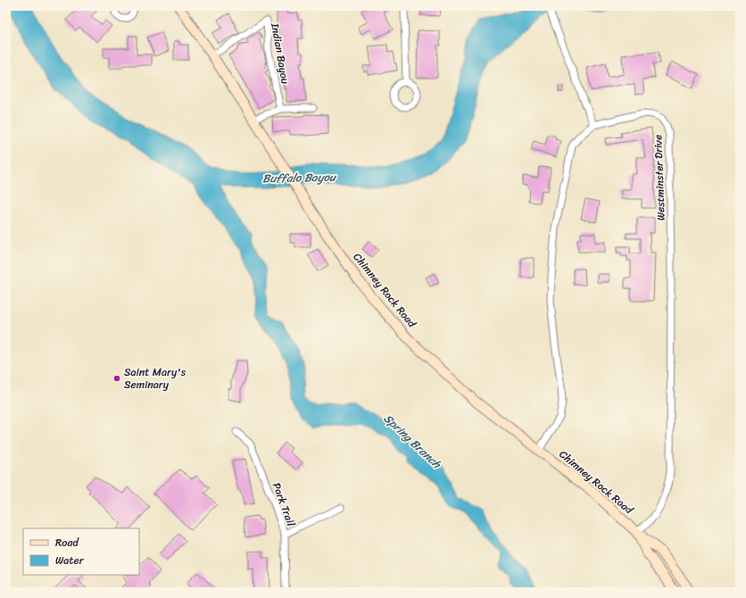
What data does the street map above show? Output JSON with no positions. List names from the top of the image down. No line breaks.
{"streets":{"main road":["Chimney Rock Road"],"street":["Indian Bayou","Westminster Drive","Park Trail"]},"crossings":[["Indian Bayou","Chimney Rock Road"],["Westminster Drive","Chimney Rock Road"]],"water":["Buffalo Bayou","Spring Branch"],"places":["Saint Mary's Seminary"],"legend":["Road","Water"]}
